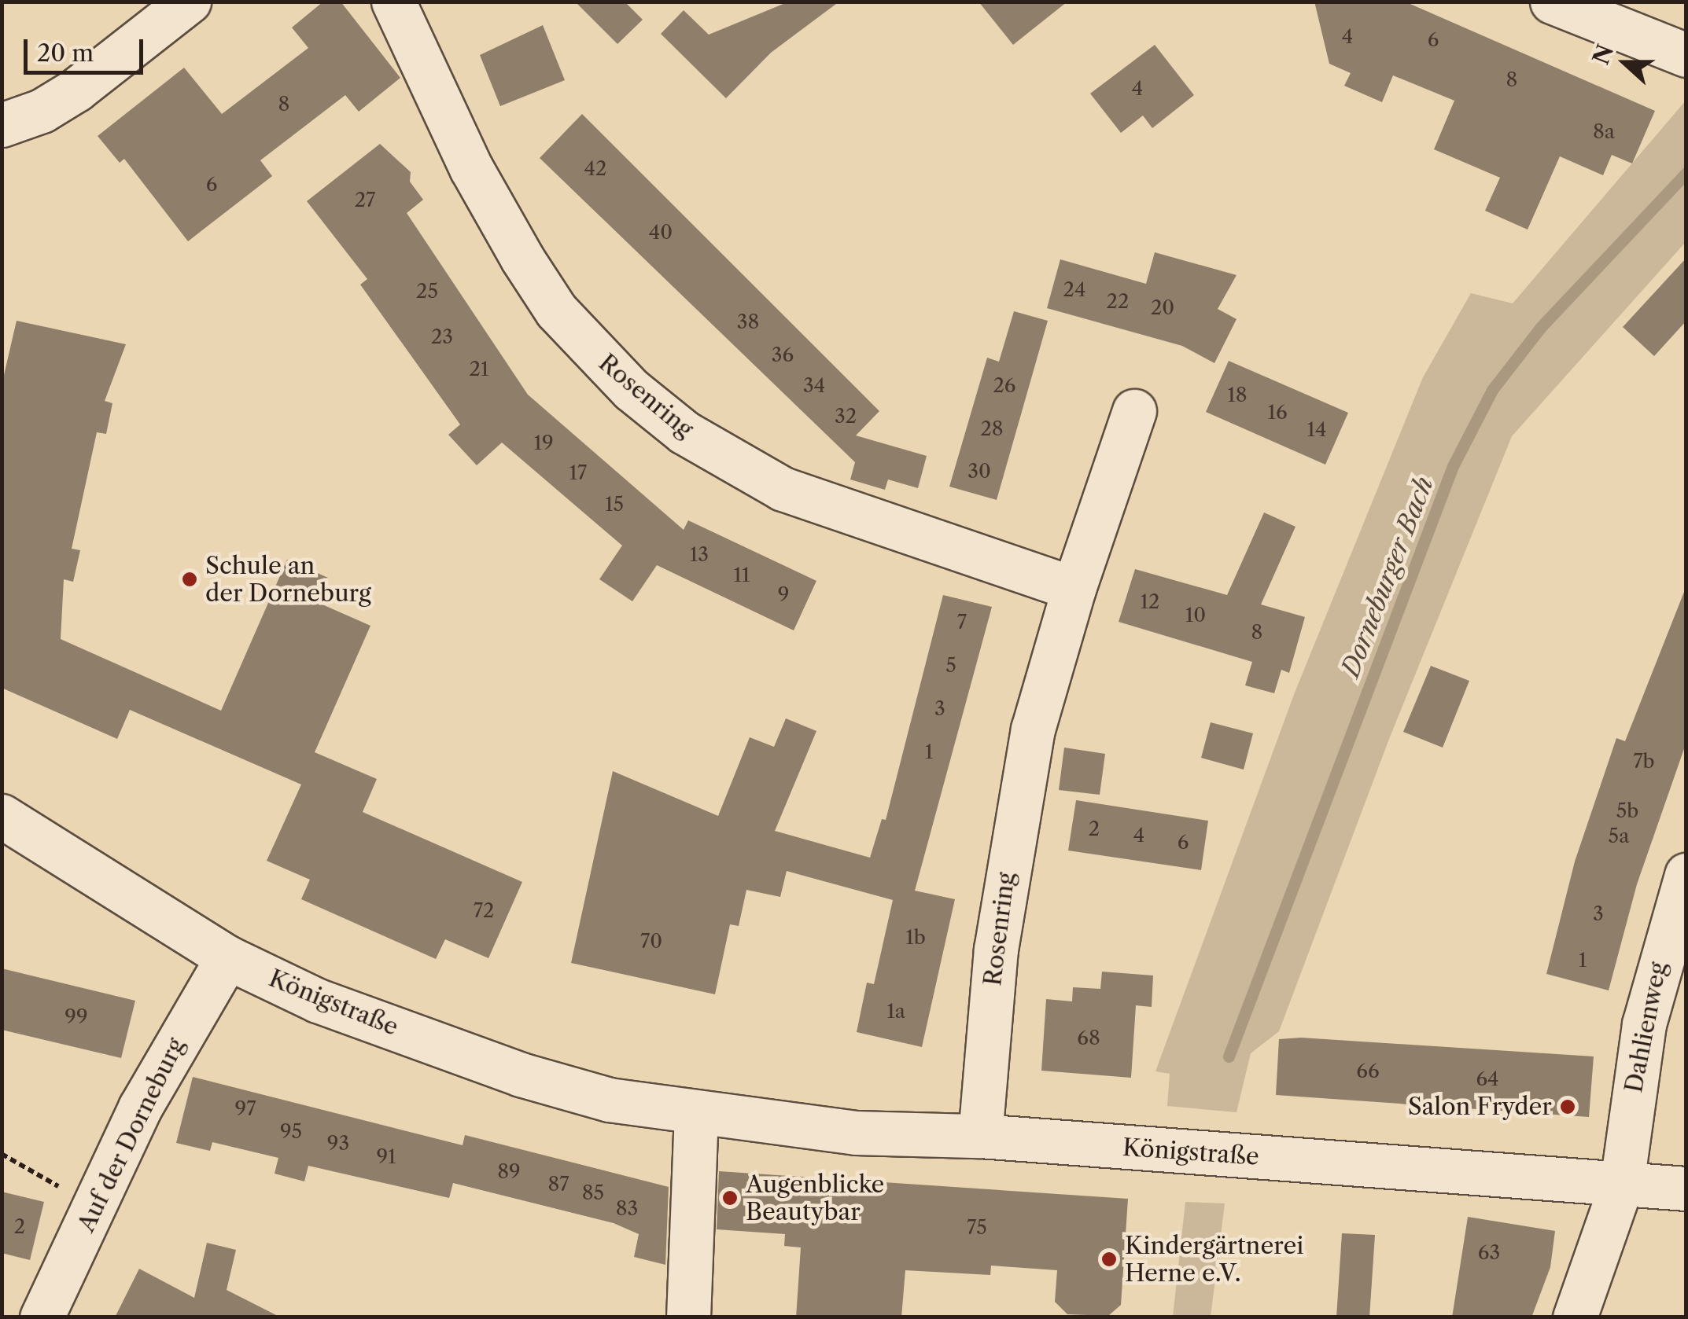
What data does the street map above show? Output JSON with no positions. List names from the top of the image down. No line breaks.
{"streets":{"street":["Rosenring","Königstraße","Dahlienweg","Auf der Dorneburg"]},"crossings":[["Rosenring","Königstraße"],["Königstraße","Dahlienweg"],["Königstraße","Auf der Dorneburg"]],"water":["Dorneburger Bach"],"places":["Schule an der Dorneburg","Salon Fryder","Augenblicke Beautybar","Kindergärtnerei Herne e.V."],"house_numbers":["4","6","8","4","8","8a","42","6","27","40","24","25","22","20","38","23","36","21","34","26","18","16","32","28","14","19","30","17","15","13","11","9","12","10","7","8","5","3","1","7b","5b","2","4","5a","6","72","3","1b","70","1","1a","99","68","66","64","97","95","93","91","89","87","85","83","2","75","63"],"scale_bar":"20 m","north":"left"}
